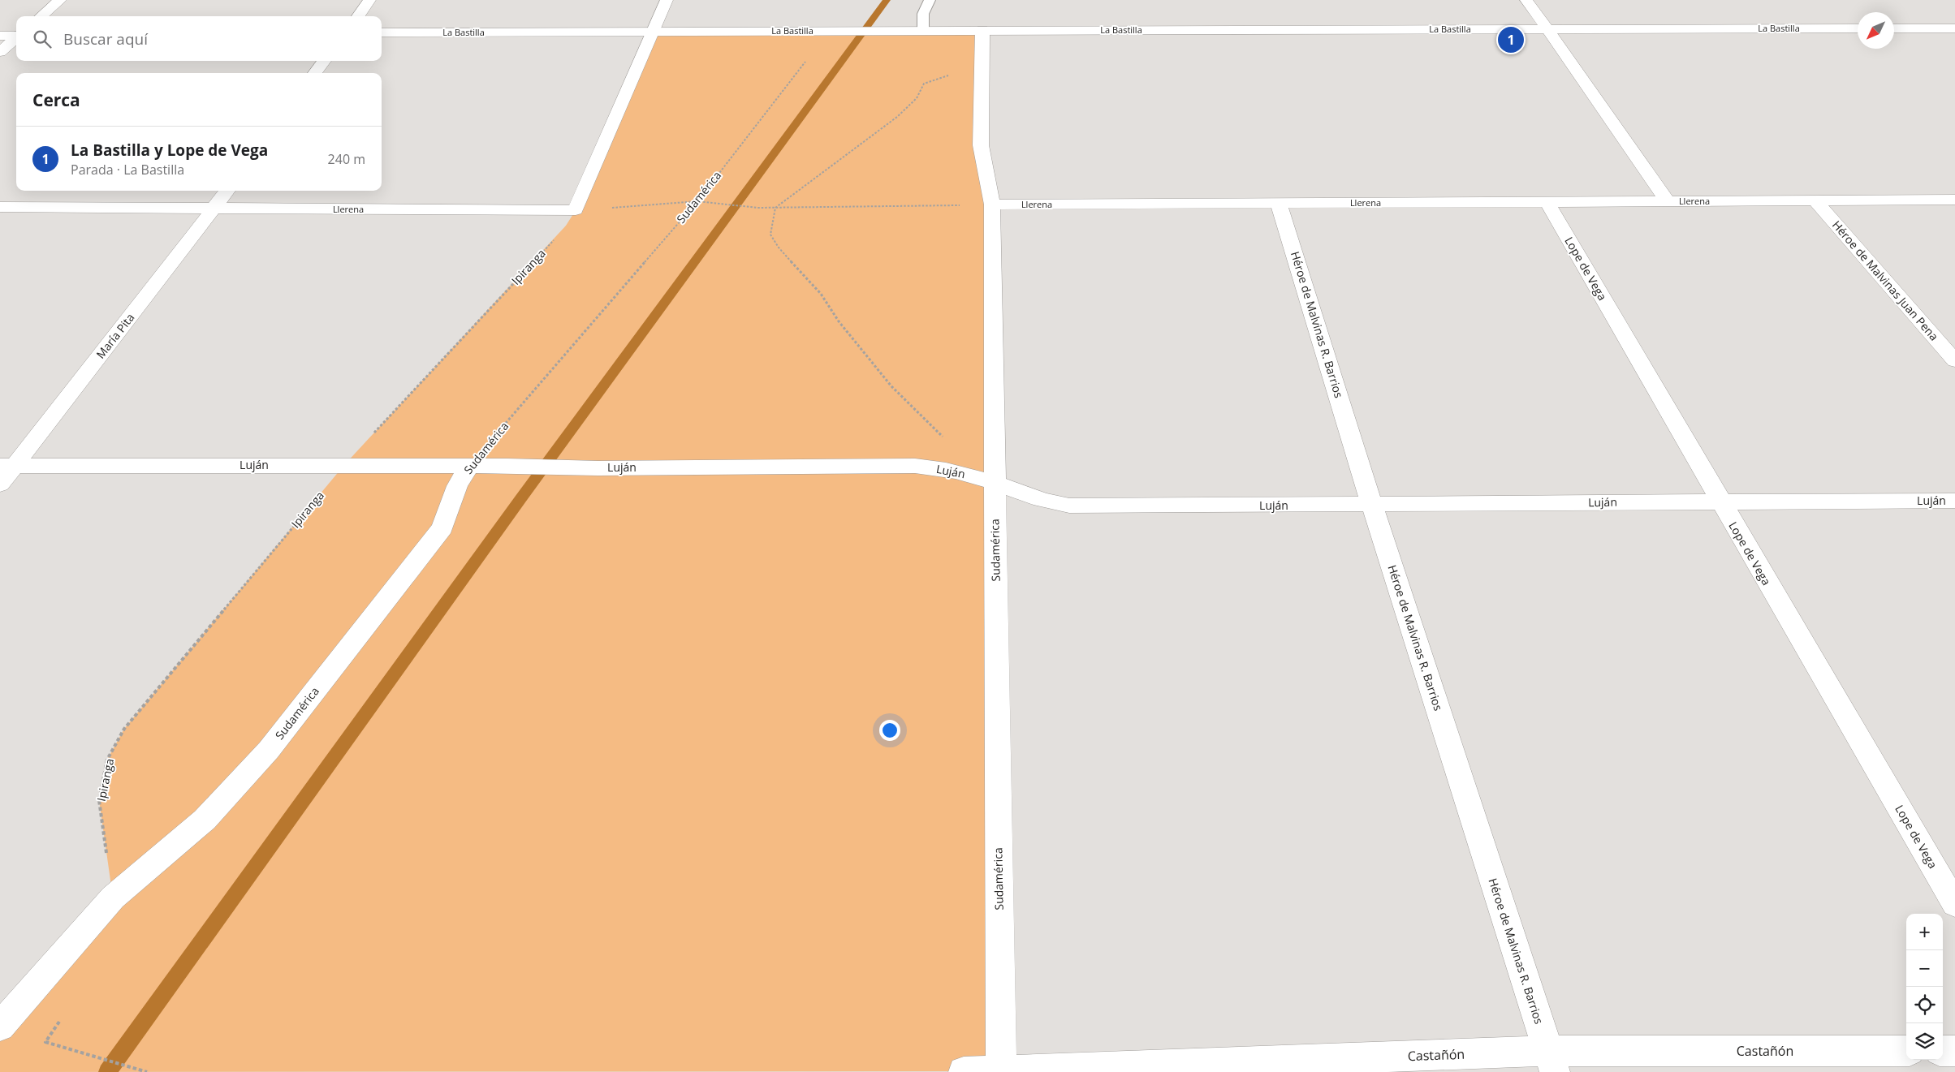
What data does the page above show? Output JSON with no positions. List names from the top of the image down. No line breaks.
{"streets":{"street":["La Bastilla","Sudamérica","Llerena","Lope de Vega","Héroe de Malvinas Juan Pena","Héroe de Malvinas R. Barrios","María Pita","Luján","Castañón"],"path":["Ipiranga"]},"crossings":[["La Bastilla","Sudamérica"],["Sudamérica","Llerena"],["Sudamérica","Ipiranga"],["Sudamérica","Luján"],["Sudamérica","Castañón"],["Llerena","Ipiranga"],["Llerena","Lope de Vega"],["Llerena","Héroe de Malvinas Juan Pena"],["Llerena","Héroe de Malvinas R. Barrios"],["Llerena","María Pita"],["Ipiranga","Luján"],["Lope de Vega","Luján"],["Héroe de Malvinas R. Barrios","Luján"],["Héroe de Malvinas R. Barrios","Castañón"],["María Pita","Luján"]],"north":"bottom left","page":{"search":"Buscar aquí","pins":"1","heading":"Cerca","list":[{"mark":"1","name":"La Bastilla y Lope de Vega","note":"Parada · La Bastilla","value":"240 m"}],"map_buttons":["+","−"]}}
